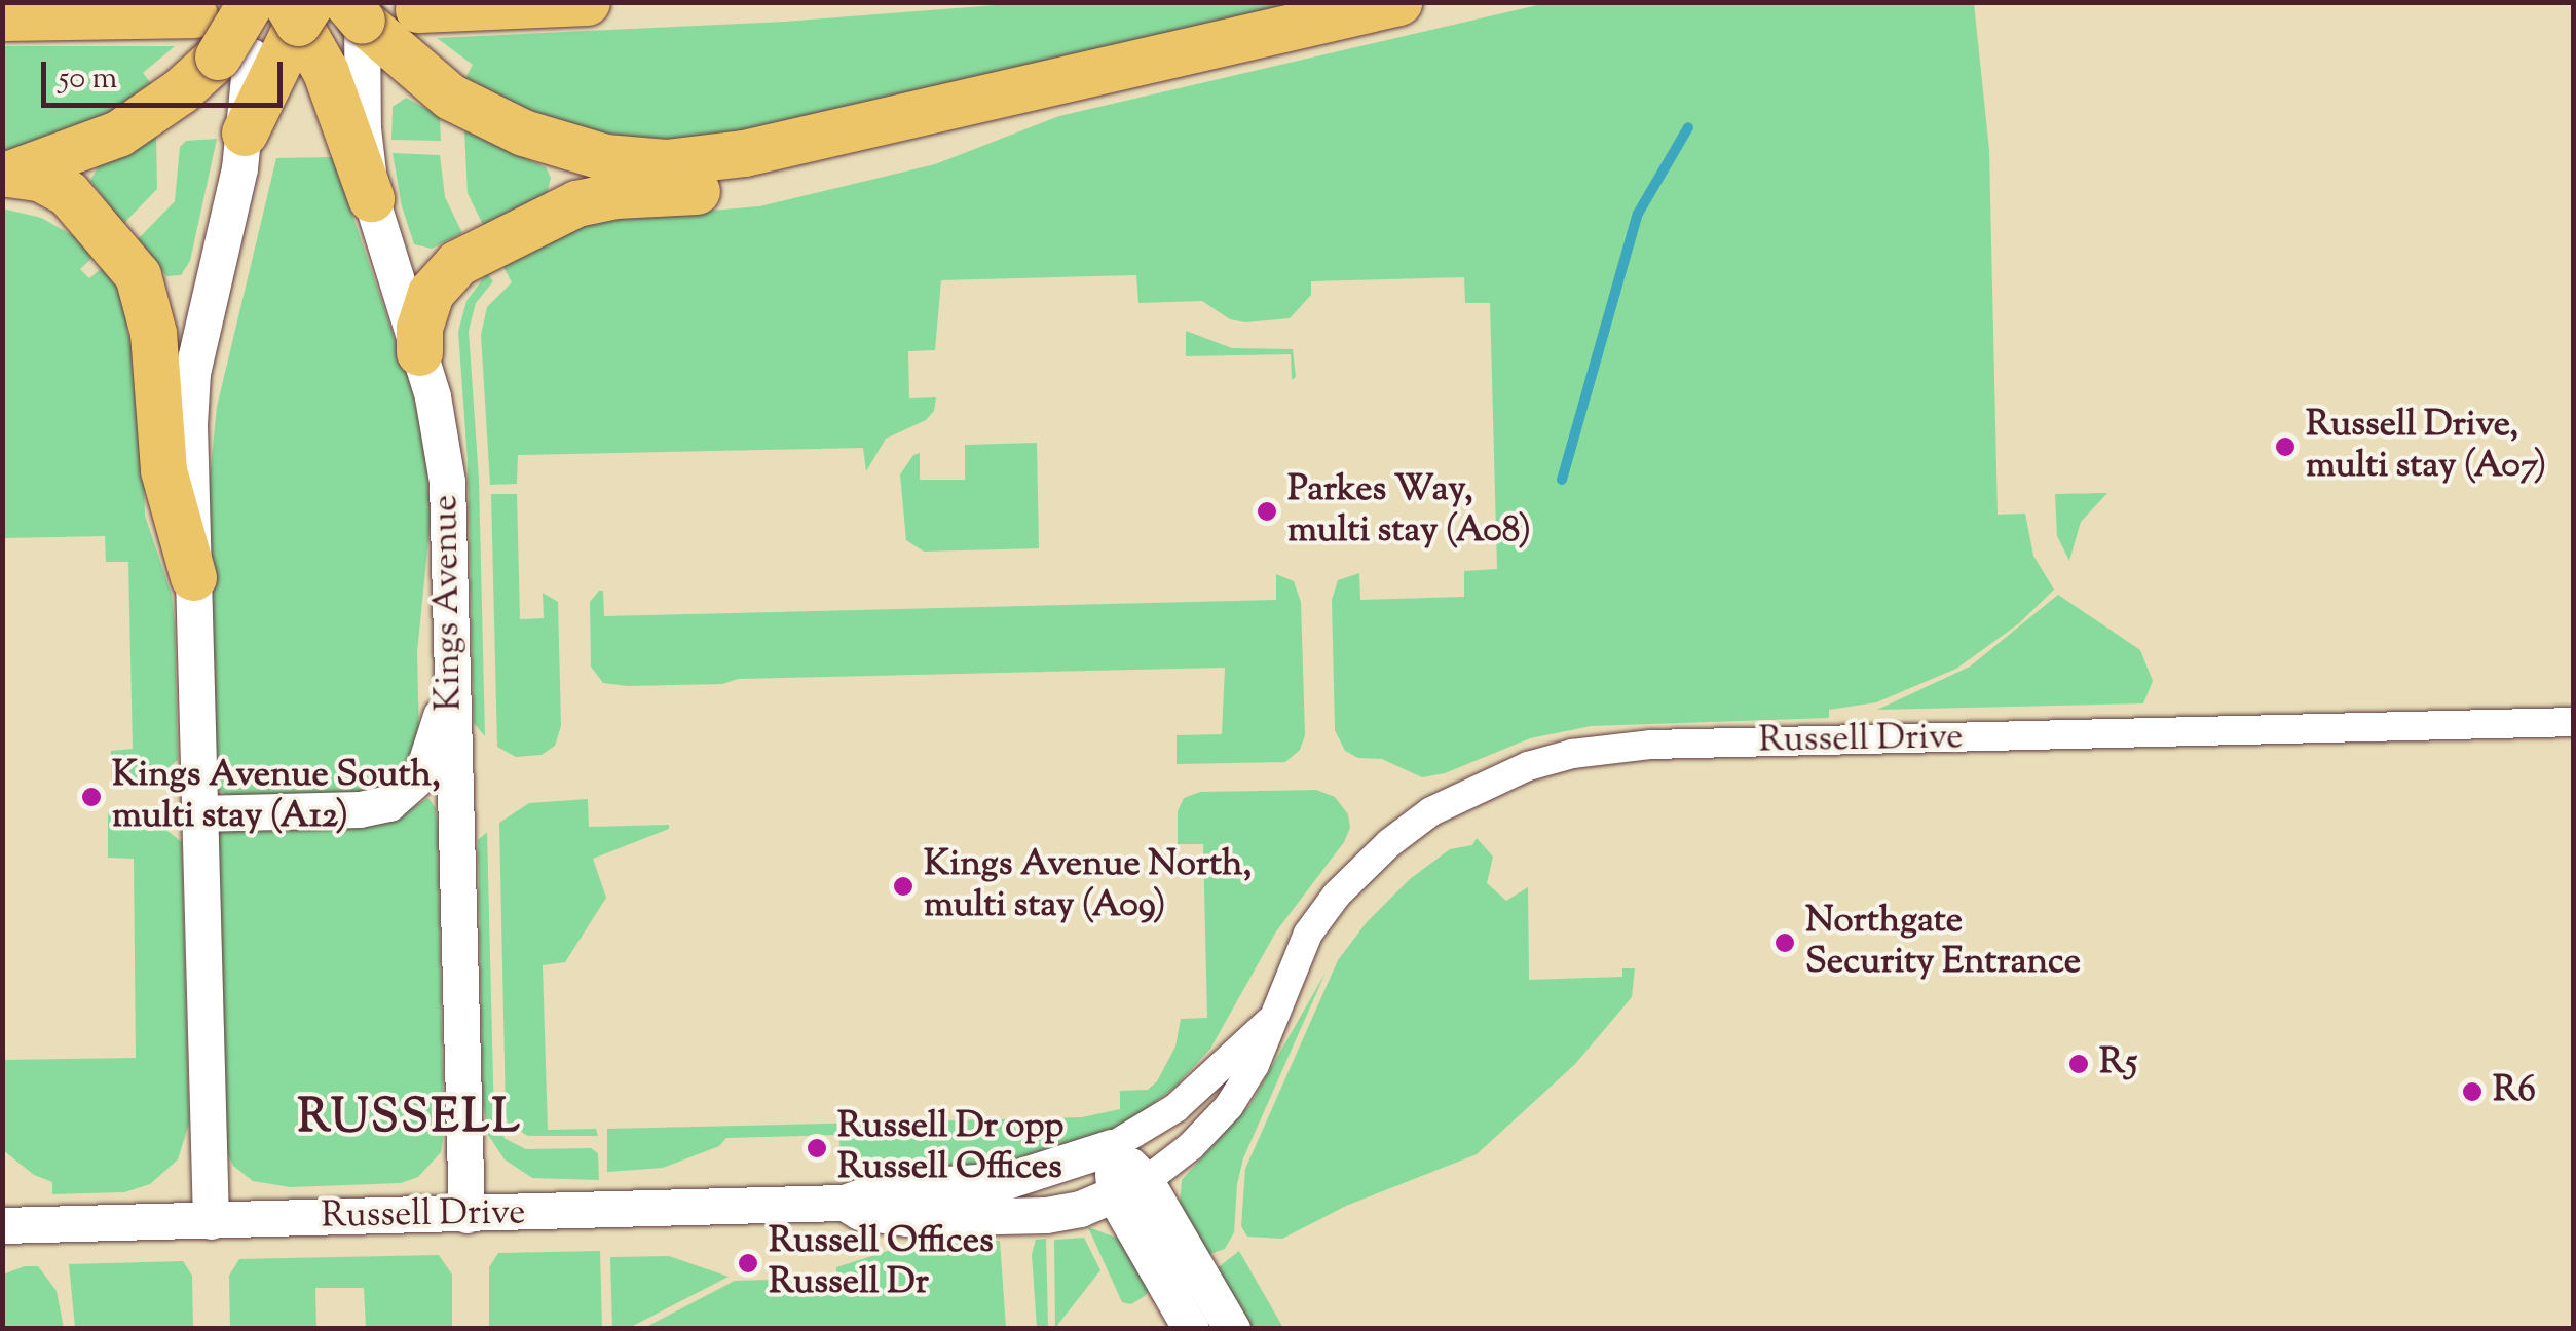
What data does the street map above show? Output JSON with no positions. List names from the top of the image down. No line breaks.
{"streets":{"street":["Kings Avenue","Russell Drive"]},"crossings":[["Kings Avenue","Russell Drive"]],"districts":["RUSSELL"],"places":["Russell Drive, multi stay (A07)","Parkes Way, multi stay (A08)","Kings Avenue South, multi stay (A12)","Kings Avenue North, multi stay (A09)","Northgate Security Entrance","R5","R6","Russell Dr opp Russell Offices","Russell Offices Russell Dr"],"scale_bar":"50 m"}
